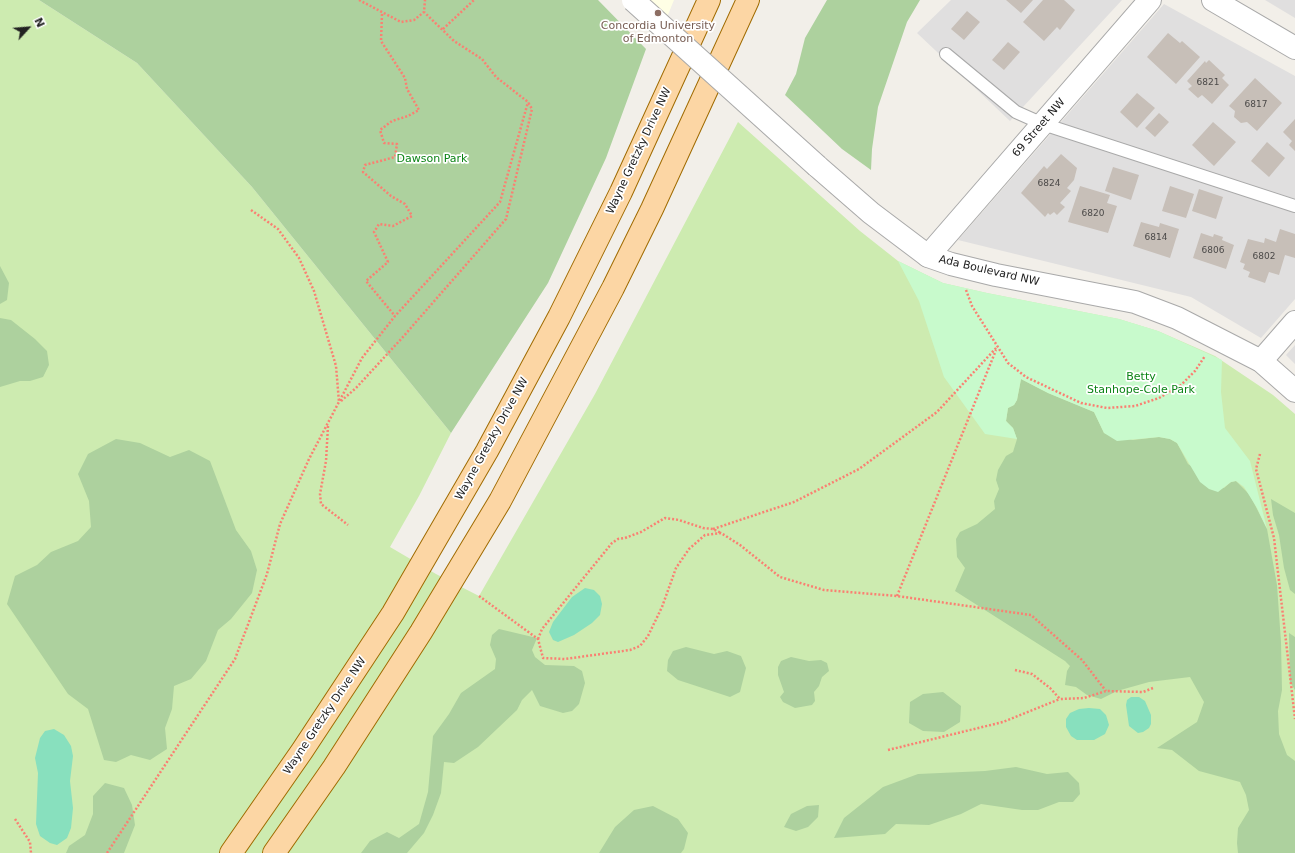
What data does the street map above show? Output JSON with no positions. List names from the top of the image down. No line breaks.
{"streets":{"main road":["Wayne Gretzky Drive NW"],"street":["69 Street NW","Ada Boulevard NW"]},"crossings":[["69 Street NW","Ada Boulevard NW"]],"parks":["Dawson Park","Betty Stanhope-Cole Park"],"places":["Concordia University of Edmonton"],"house_numbers":["6821","6817","6824","6820","6814","6806","6802"],"north":"top right"}
